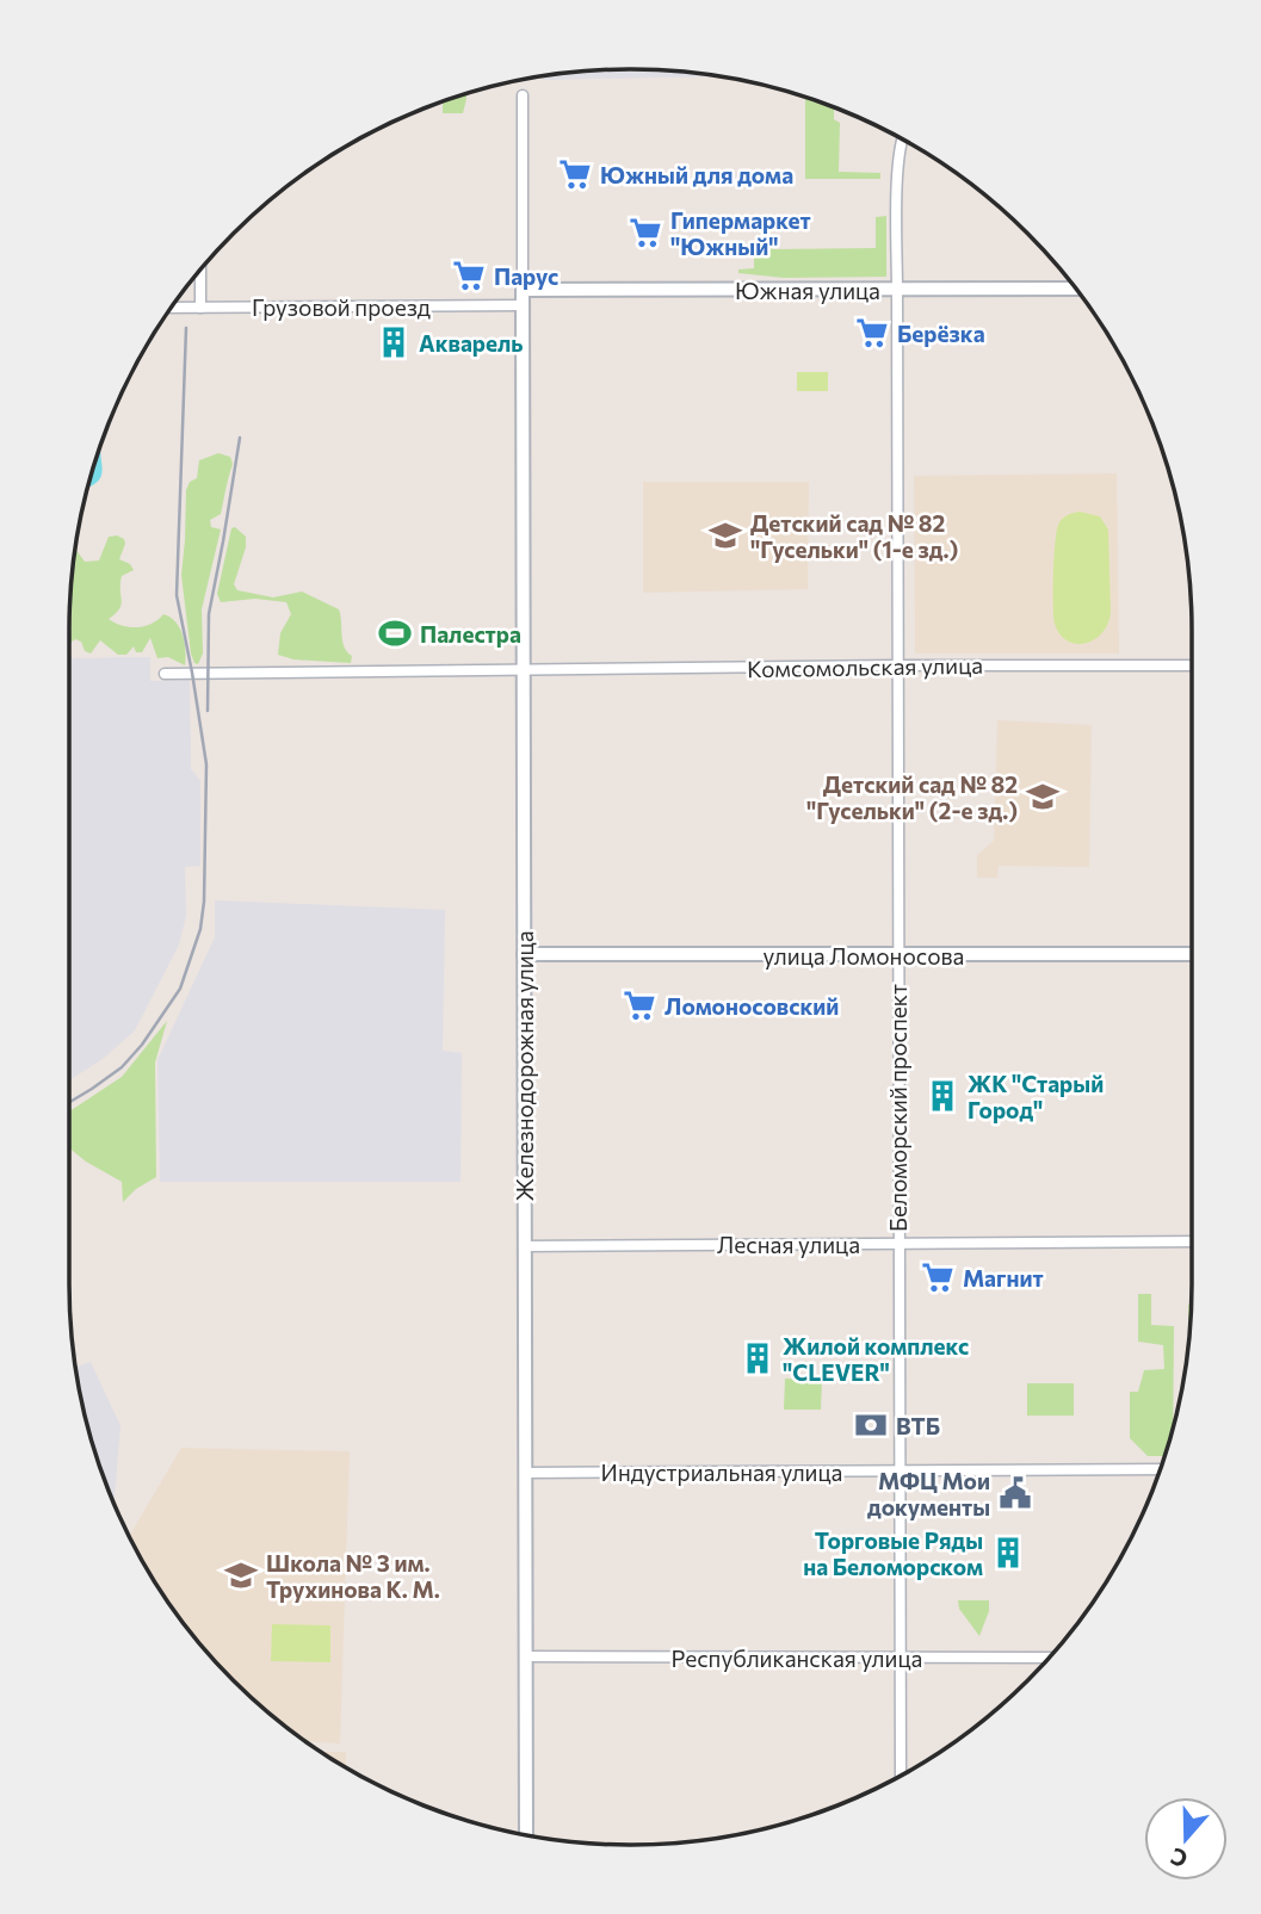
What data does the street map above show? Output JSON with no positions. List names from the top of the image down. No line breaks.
{"streets":{"main road":["Южная улица","улица Ломоносова","Железнодорожная улица"],"street":["Грузовой проезд","Комсомольская улица","Беломорский проспект","Лесная улица","Индустриальная улица","Республиканская улица"]},"crossings":[["Южная улица","Железнодорожная улица"],["Южная улица","Беломорский проспект"],["Грузовой проезд","Железнодорожная улица"],["Комсомольская улица","Железнодорожная улица"],["Комсомольская улица","Беломорский проспект"],["улица Ломоносова","Железнодорожная улица"],["улица Ломоносова","Беломорский проспект"],["Железнодорожная улица","Лесная улица"],["Железнодорожная улица","Индустриальная улица"],["Железнодорожная улица","Республиканская улица"],["Беломорский проспект","Лесная улица"],["Беломорский проспект","Индустриальная улица"],["Беломорский проспект","Республиканская улица"]],"places":{"supermarket":["Южный для дома","Гипермаркет \"Южный\"","Парус","Берёзка","Ломоносовский","Магнит"],"building":["Акварель","ЖК \"Старый Город\"","Жилой комплекс \"СLEVER\"","Торговые Ряды на Беломорском"],"school or university":["Детский сад № 82 \"Гусельки\" (1-е зд.)","Детский сад № 82 \"Гусельки\" (2-е зд.)","Школа № 3 им. Трухинова К. М."],"sports":["Палестра"],"bank":["ВТБ"],"public building":["МФЦ Мои документы"]},"north":"bottom"}
